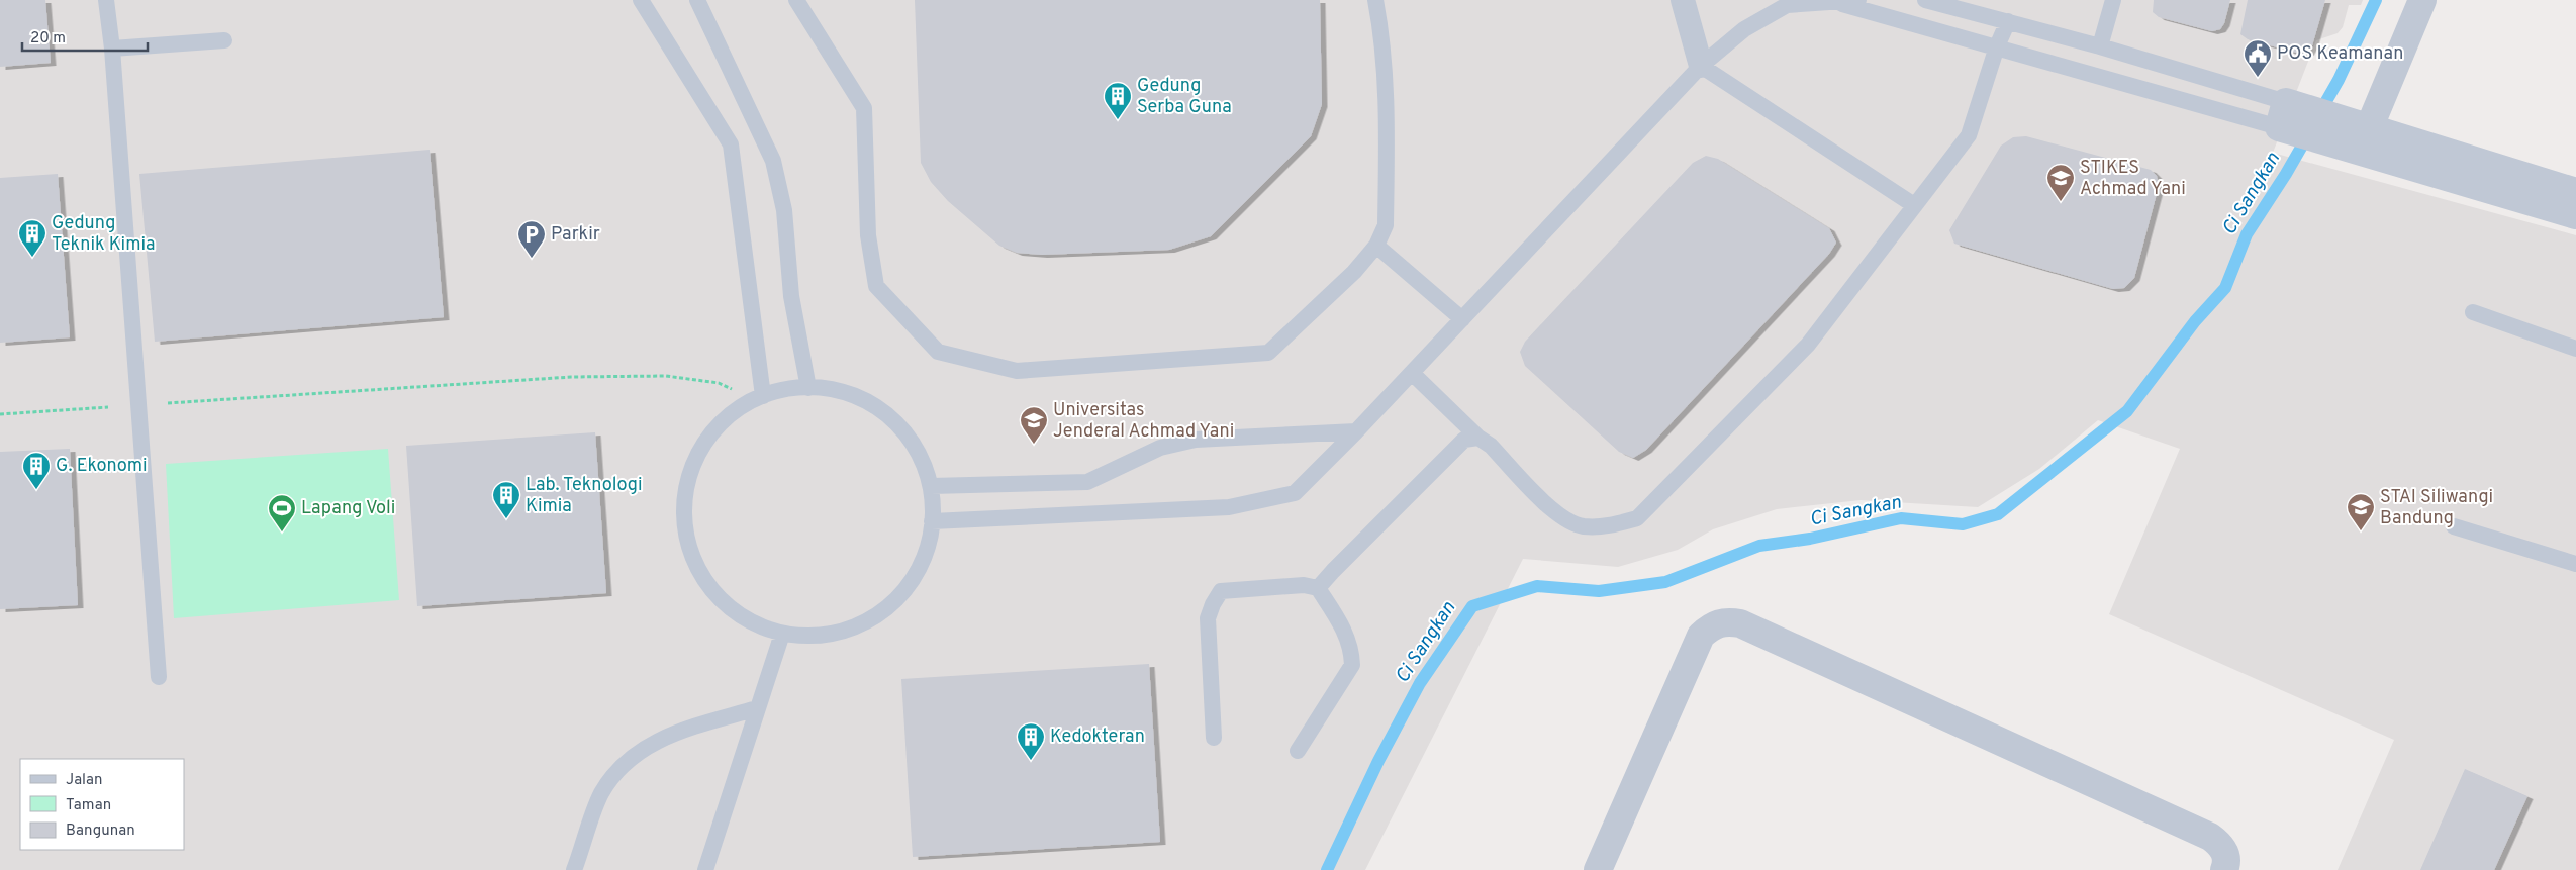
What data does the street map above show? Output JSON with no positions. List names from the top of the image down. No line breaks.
{"water":["Ci Sangkan"],"places":{"public building":["POS Keamanan"],"building":["Gedung Serba Guna","Gedung Teknik Kimia","G. Ekonomi","Lab. Teknologi Kimia","Kedokteran"],"school or university":["STIKES Achmad Yani","Universitas Jenderal Achmad Yani","STAI Siliwangi Bandung"],"parking":["Parkir"],"sports":["Lapang Voli"]},"legend":["Jalan","Taman","Bangunan"],"scale_bar":"20 m"}
